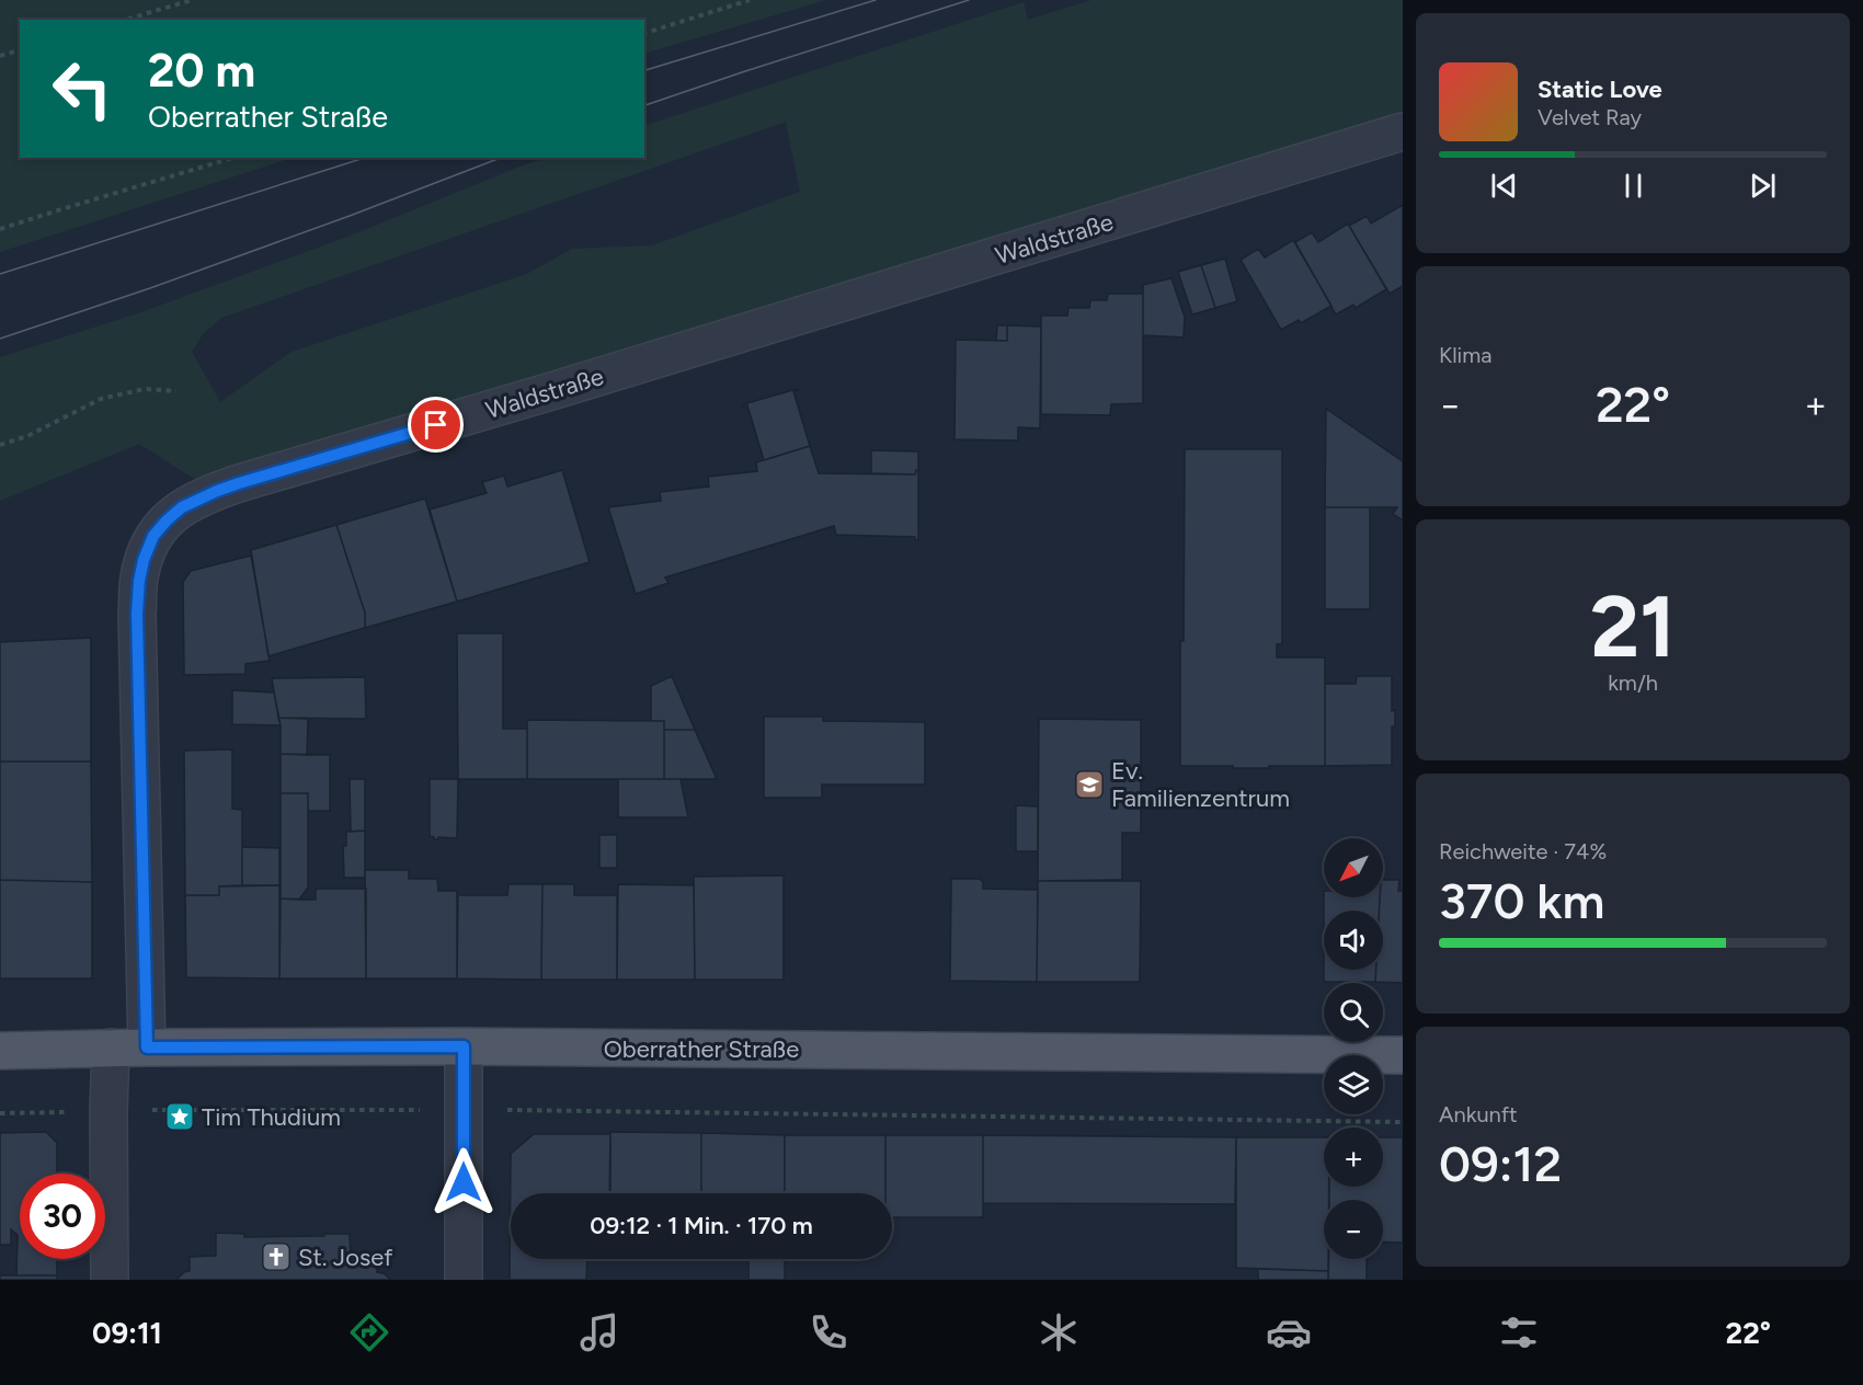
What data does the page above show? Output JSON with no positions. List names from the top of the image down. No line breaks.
{"streets":{"main road":["Oberrather Straße"],"street":["Waldstraße"]},"crossings":[["Waldstraße","Oberrather Straße"]],"places":{"school or university":["Ev. Familienzentrum"],"place":["Tim Thudium"],"church":["St. Josef"]},"north":"bottom left","page":{"turn":["20 m","Oberrather Straße"],"song":["Static Love","Velvet Ray"],"tile":["Klima",["21","km/h"],["Reichweite · 74%","370 km"],["Ankunft","09:12"]],"heat":["−","22°","+"],"map_buttons":["+","−"],"limit":"30","trip":"09:12 · 1 Min. · 170 m","tabs":["09:11","22°"]}}
